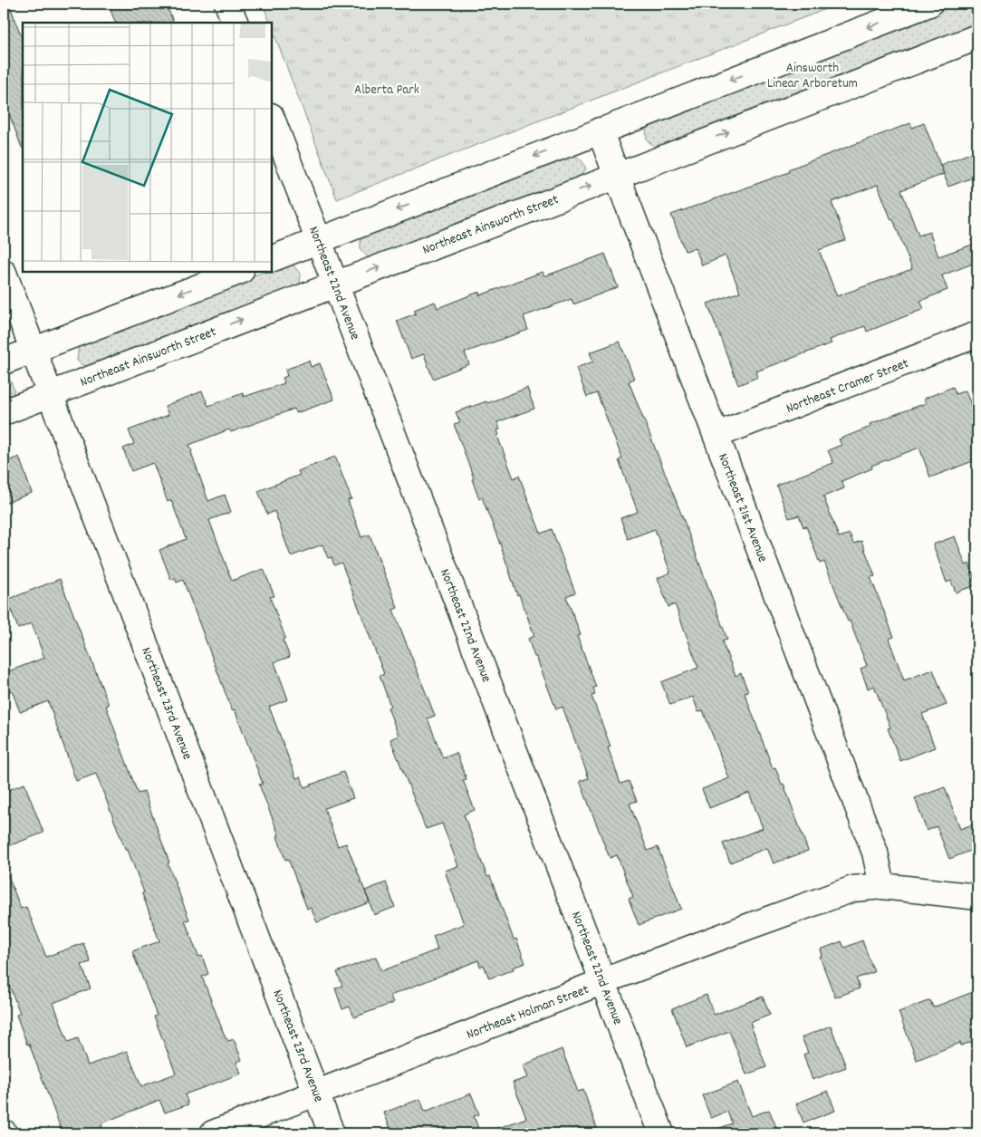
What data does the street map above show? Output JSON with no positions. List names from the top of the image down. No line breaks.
{"streets":{"street":["Northeast Ainsworth Street","Northeast 22nd Avenue","Northeast Cramer Street","Northeast 21st Avenue","Northeast 23rd Avenue","Northeast Holman Street"]},"crossings":[["Northeast Ainsworth Street","Northeast 22nd Avenue"],["Northeast Ainsworth Street","Northeast 21st Avenue"],["Northeast Ainsworth Street","Northeast 23rd Avenue"],["Northeast 22nd Avenue","Northeast Holman Street"],["Northeast Cramer Street","Northeast 21st Avenue"],["Northeast 21st Avenue","Northeast Holman Street"],["Northeast 23rd Avenue","Northeast Holman Street"]],"parks":["Ainsworth Linear Arboretum","Alberta Park"]}
